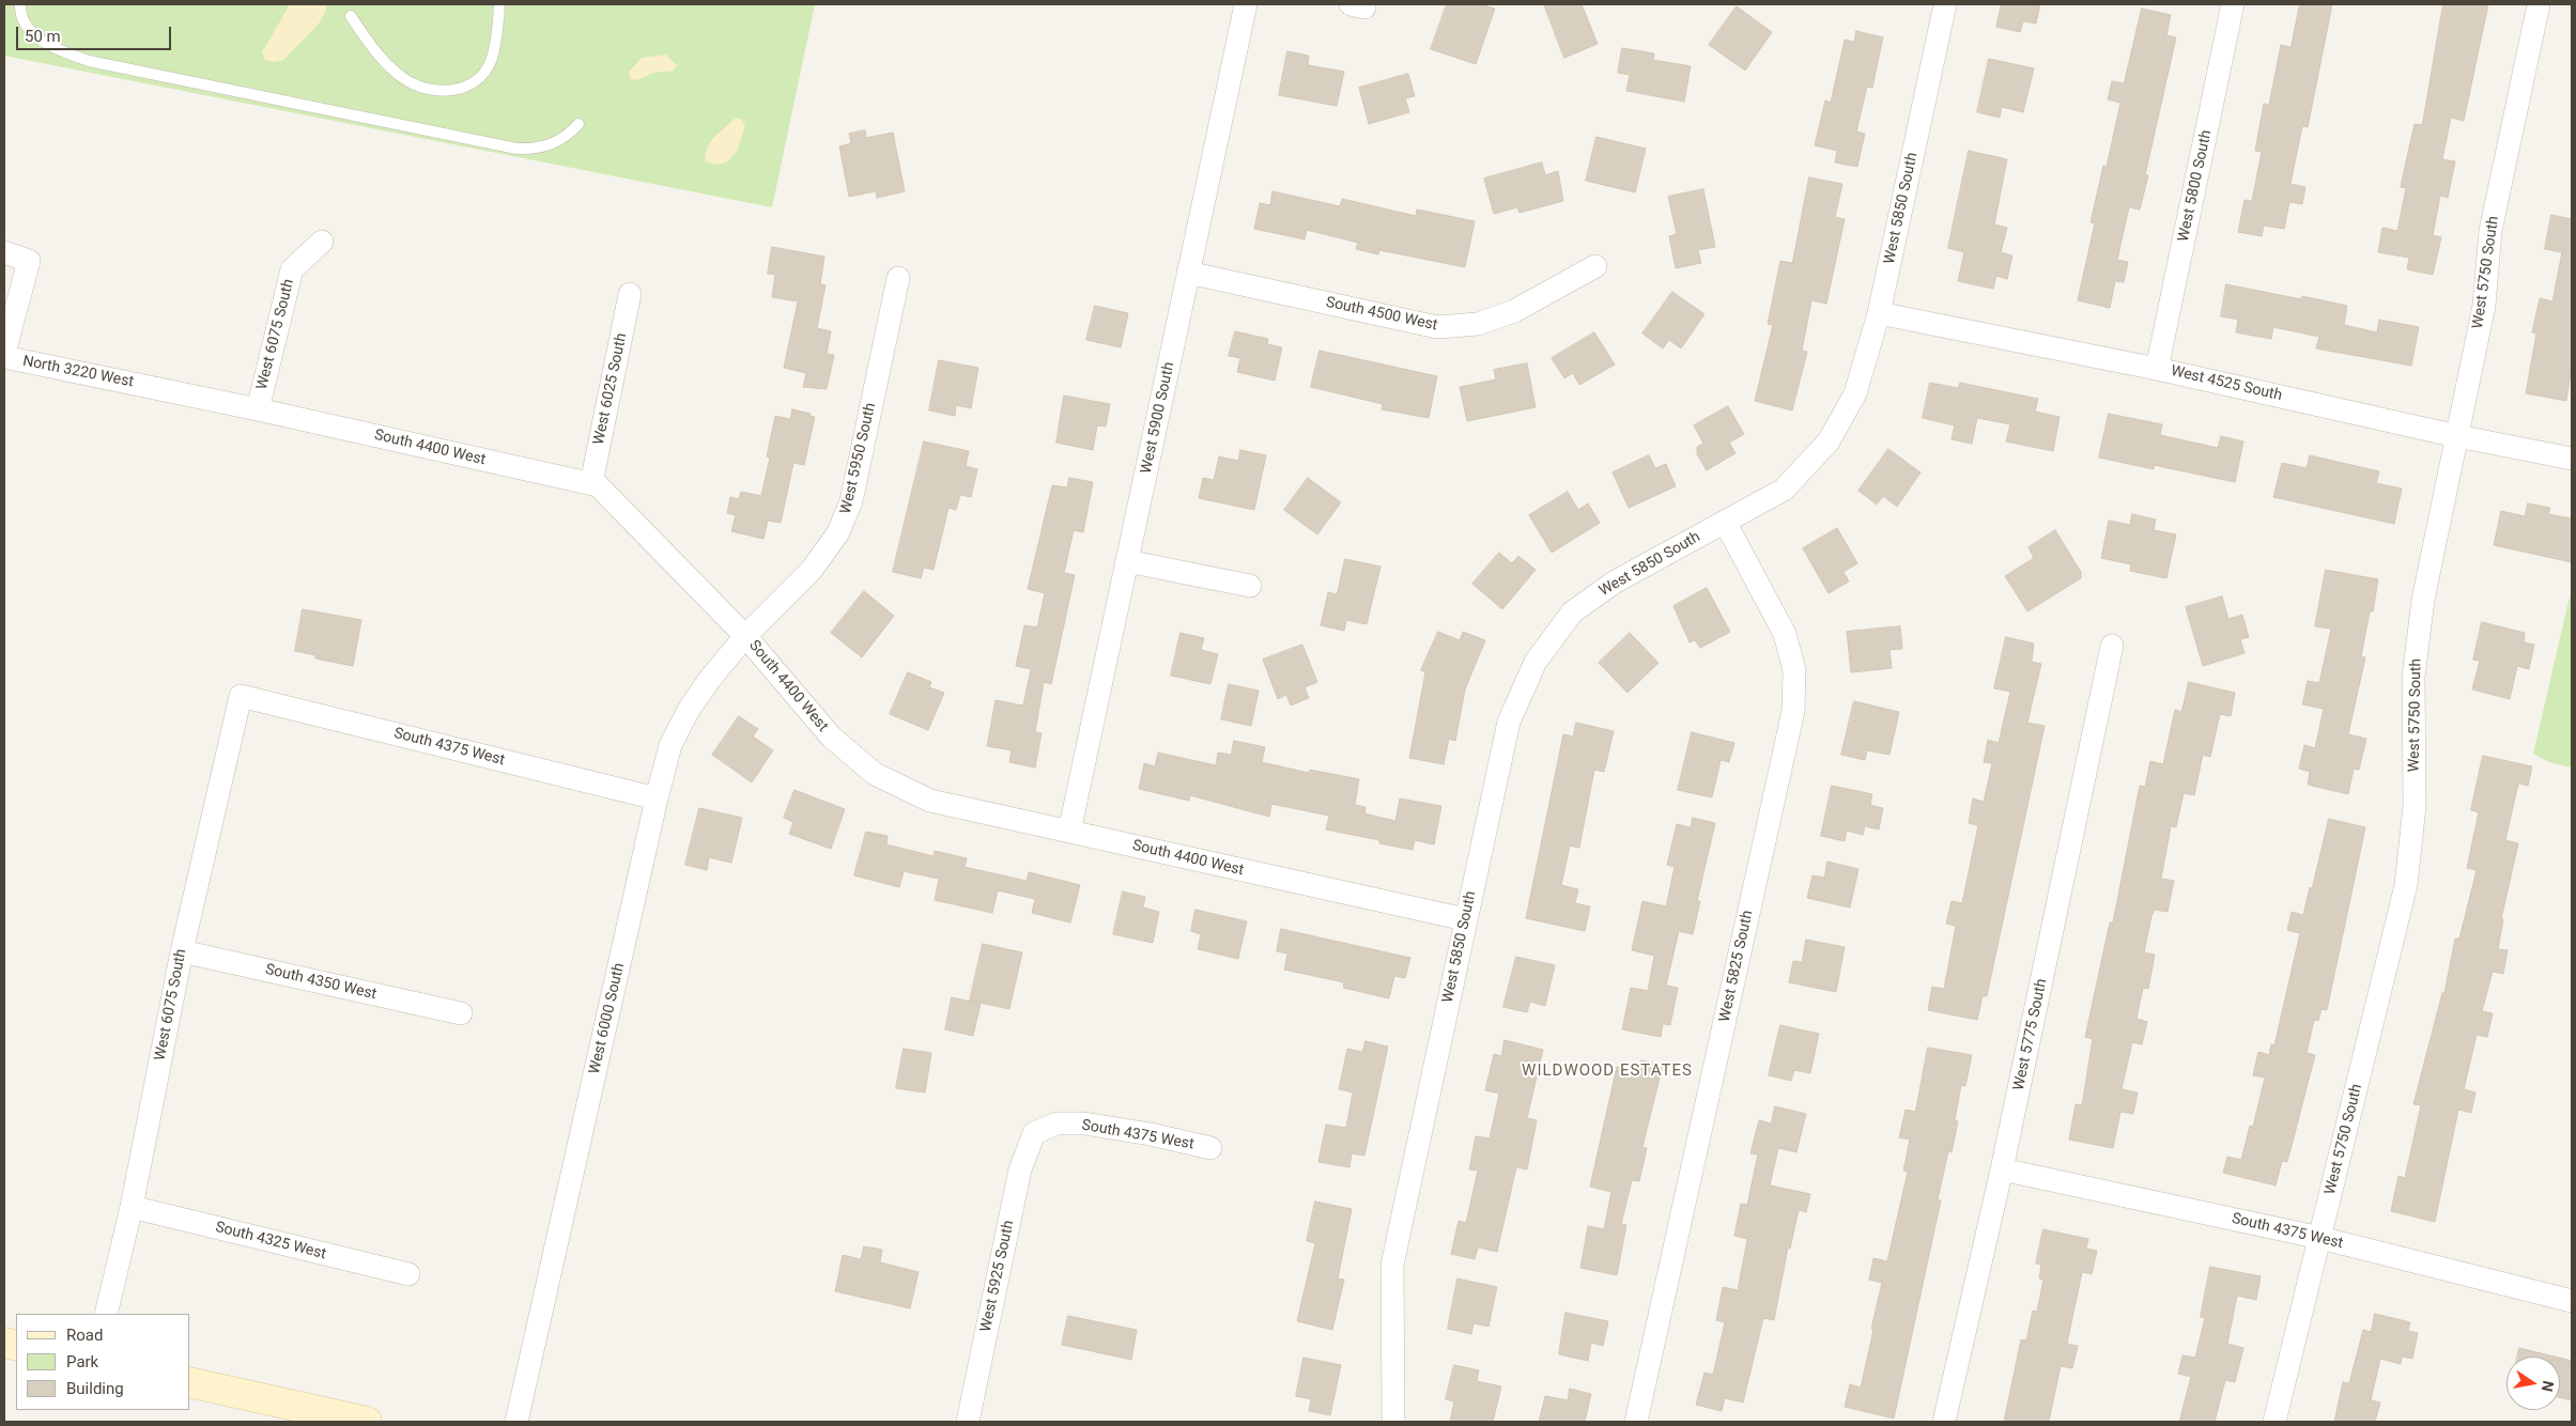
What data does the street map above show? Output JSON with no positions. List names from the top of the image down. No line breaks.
{"streets":{"street":["West 5800 South","West 5850 South","West 5750 South","South 4500 West","West 6075 South","North 3220 West","West 4525 South","West 6025 South","West 5900 South","South 4400 West","West 5950 South","South 4375 West","West 5825 South","South 4350 West","West 6000 South","West 5775 South","South 4325 West","West 5925 South"]},"crossings":[["West 5800 South","West 4525 South"],["West 5850 South","West 4525 South"],["West 5850 South","South 4400 West"],["West 5850 South","West 5825 South"],["West 5750 South","West 4525 South"],["West 5750 South","South 4375 West"],["South 4500 West","West 5900 South"],["West 6075 South","South 4400 West"],["West 6075 South","South 4375 West"],["West 6075 South","South 4350 West"],["West 6075 South","South 4325 West"],["North 3220 West","South 4400 West"],["West 6025 South","South 4400 West"],["West 5900 South","South 4400 West"],["South 4400 West","West 5950 South"],["South 4400 West","West 6000 South"],["West 5950 South","West 6000 South"],["South 4375 West","West 6000 South"],["South 4375 West","West 5775 South"],["South 4375 West","West 5925 South"]],"districts":["WILDWOOD ESTATES"],"legend":["Road","Park","Building"],"scale_bar":"50 m","north":"right"}
